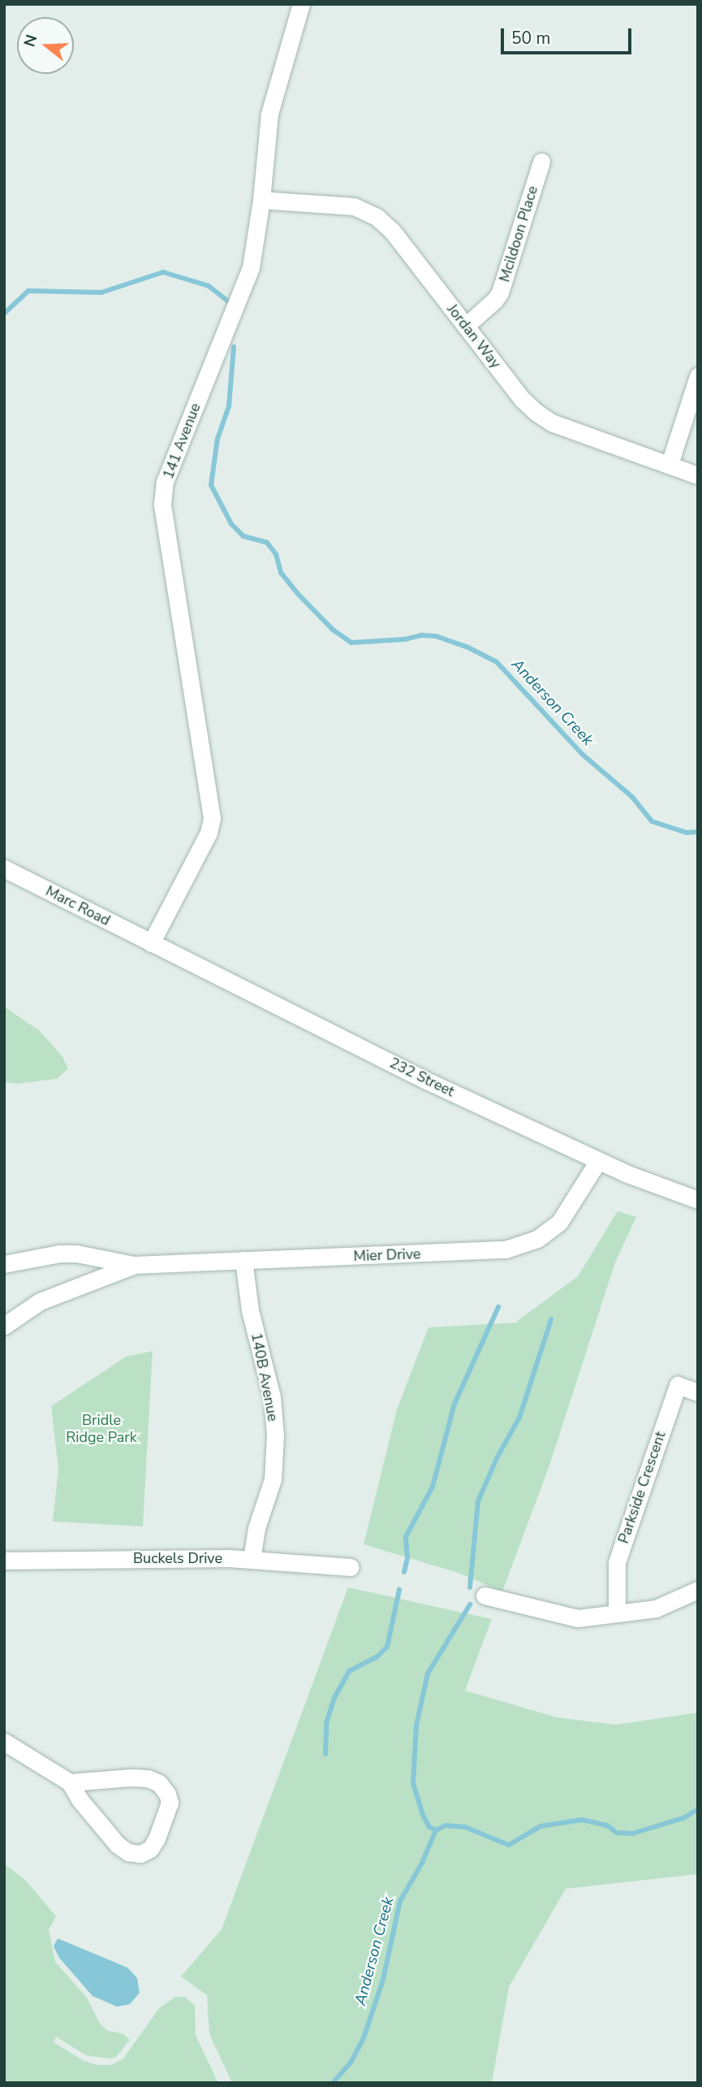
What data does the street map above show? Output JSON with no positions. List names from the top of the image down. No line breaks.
{"streets":{"street":["Mcildoon Place","Jordan Way","141 Avenue","Marc Road","232 Street","Mier Drive","140B Avenue","Parkside Crescent","Buckels Drive"]},"crossings":[["Mcildoon Place","Jordan Way"],["Jordan Way","141 Avenue"],["141 Avenue","Marc Road"],["141 Avenue","232 Street"],["Marc Road","232 Street"],["232 Street","Mier Drive"],["Mier Drive","140B Avenue"],["140B Avenue","Buckels Drive"]],"water":["Anderson Creek"],"parks":["Bridle Ridge Park"],"scale_bar":"50 m","north":"left"}
